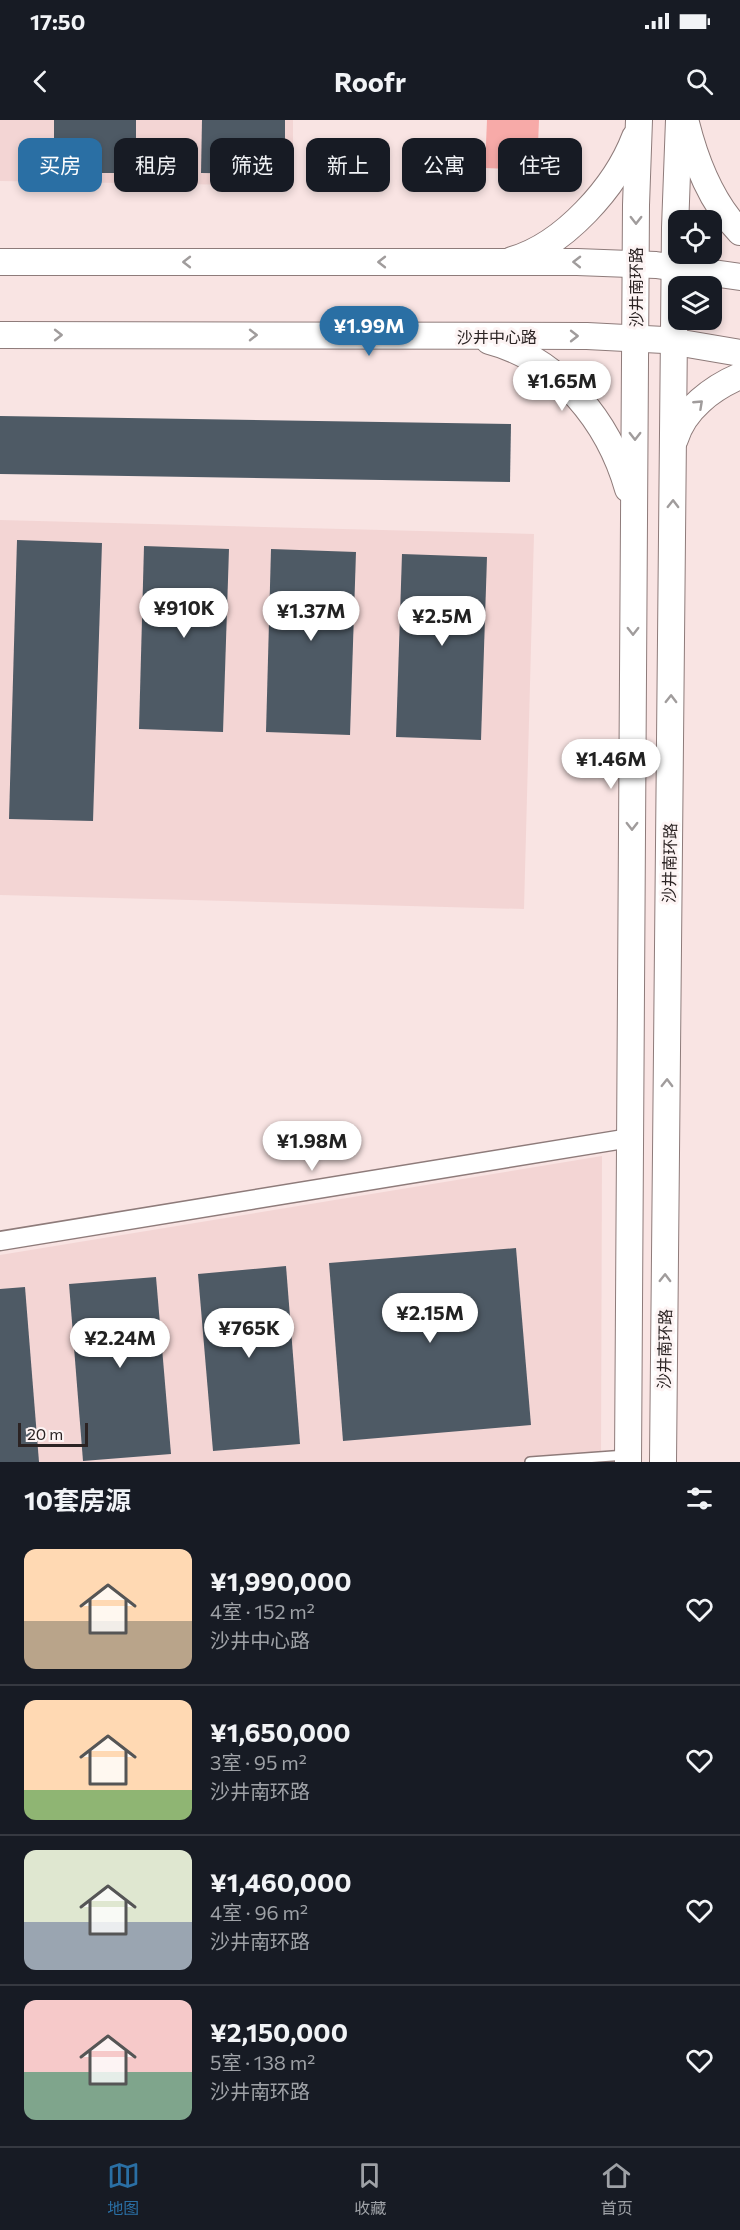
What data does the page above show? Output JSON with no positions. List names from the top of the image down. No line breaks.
{"streets":{"main road":["沙井南环路","沙井中心路"]},"crossings":[["沙井南环路","沙井中心路"]],"scale_bar":"20 m","page":{"status":"17:50","header":"Roofr","chip":["买房","租房","筛选","新上","公寓","住宅"],"price":["¥1.99M","¥1.65M","¥910K","¥1.37M","¥2.5M","¥1.46M","¥1.98M","¥2.15M","¥765K","¥2.24M"],"scale":"20 m","heading":"10套房源","list":[{"name":"¥1,990,000","note":"4室 · 152 m² · 沙井中心路"},{"name":"¥1,650,000","note":"3室 · 95 m² · 沙井南环路"},{"name":"¥1,460,000","note":"4室 · 96 m² · 沙井南环路"},{"name":"¥2,150,000","note":"5室 · 138 m² · 沙井南环路"}],"tabs":["地图","收藏","首页"]}}
